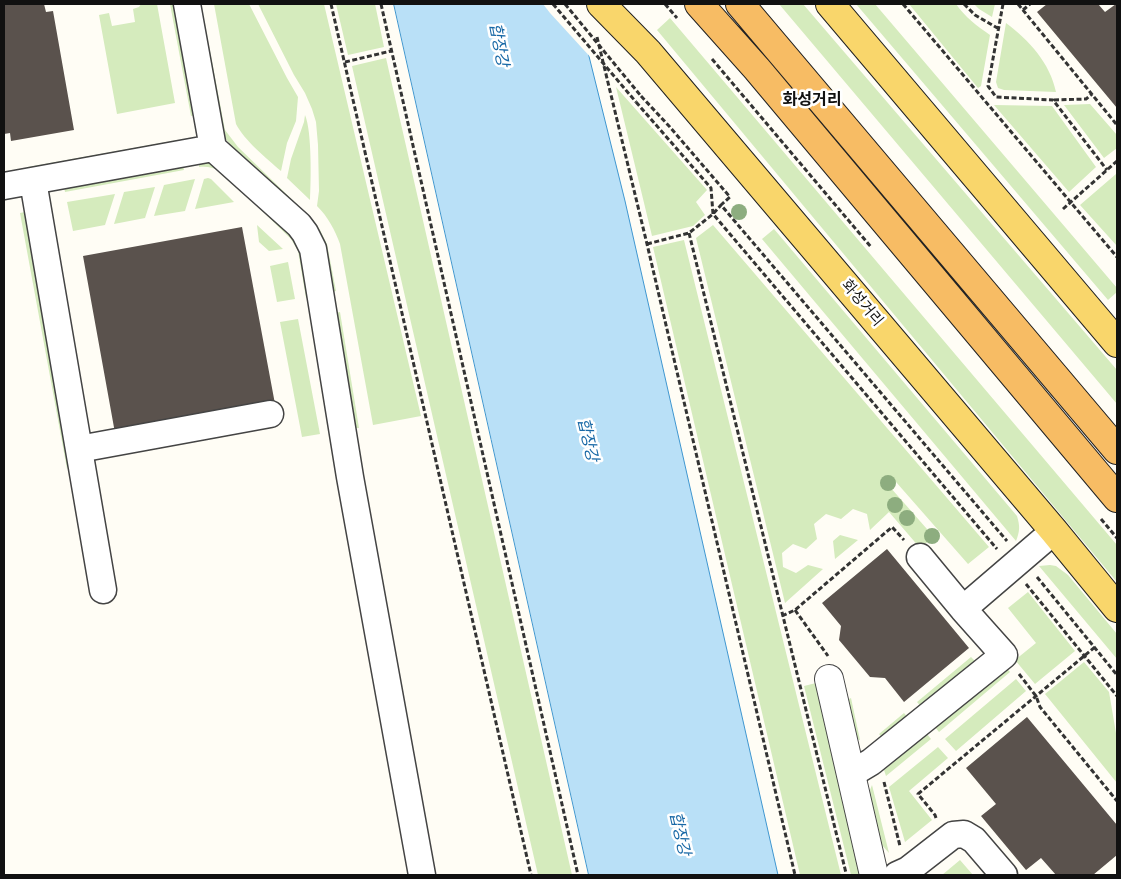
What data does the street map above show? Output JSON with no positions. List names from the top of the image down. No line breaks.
{"streets":{"main road":["화성거리"]},"districts":["화성거리"],"water":["합장강"]}
